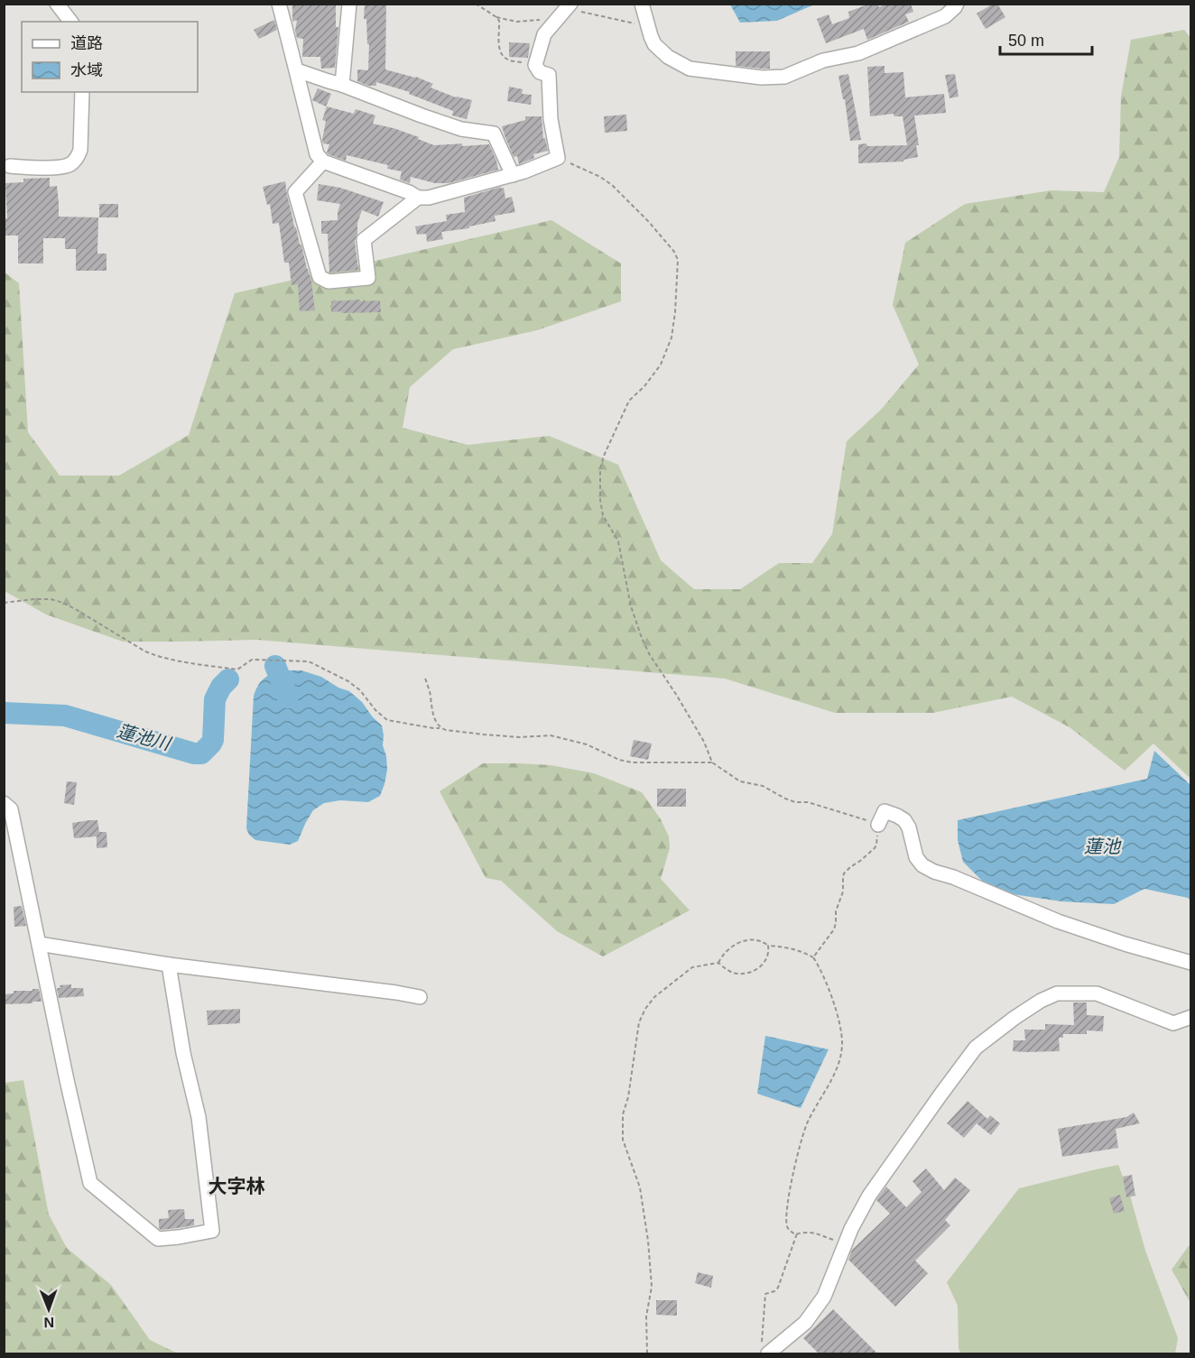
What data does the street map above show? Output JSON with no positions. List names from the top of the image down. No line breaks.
{"districts":["大字林"],"water":["蓮池川","蓮池"],"legend":["道路","水域"],"scale_bar":"50 m","north":"bottom"}
